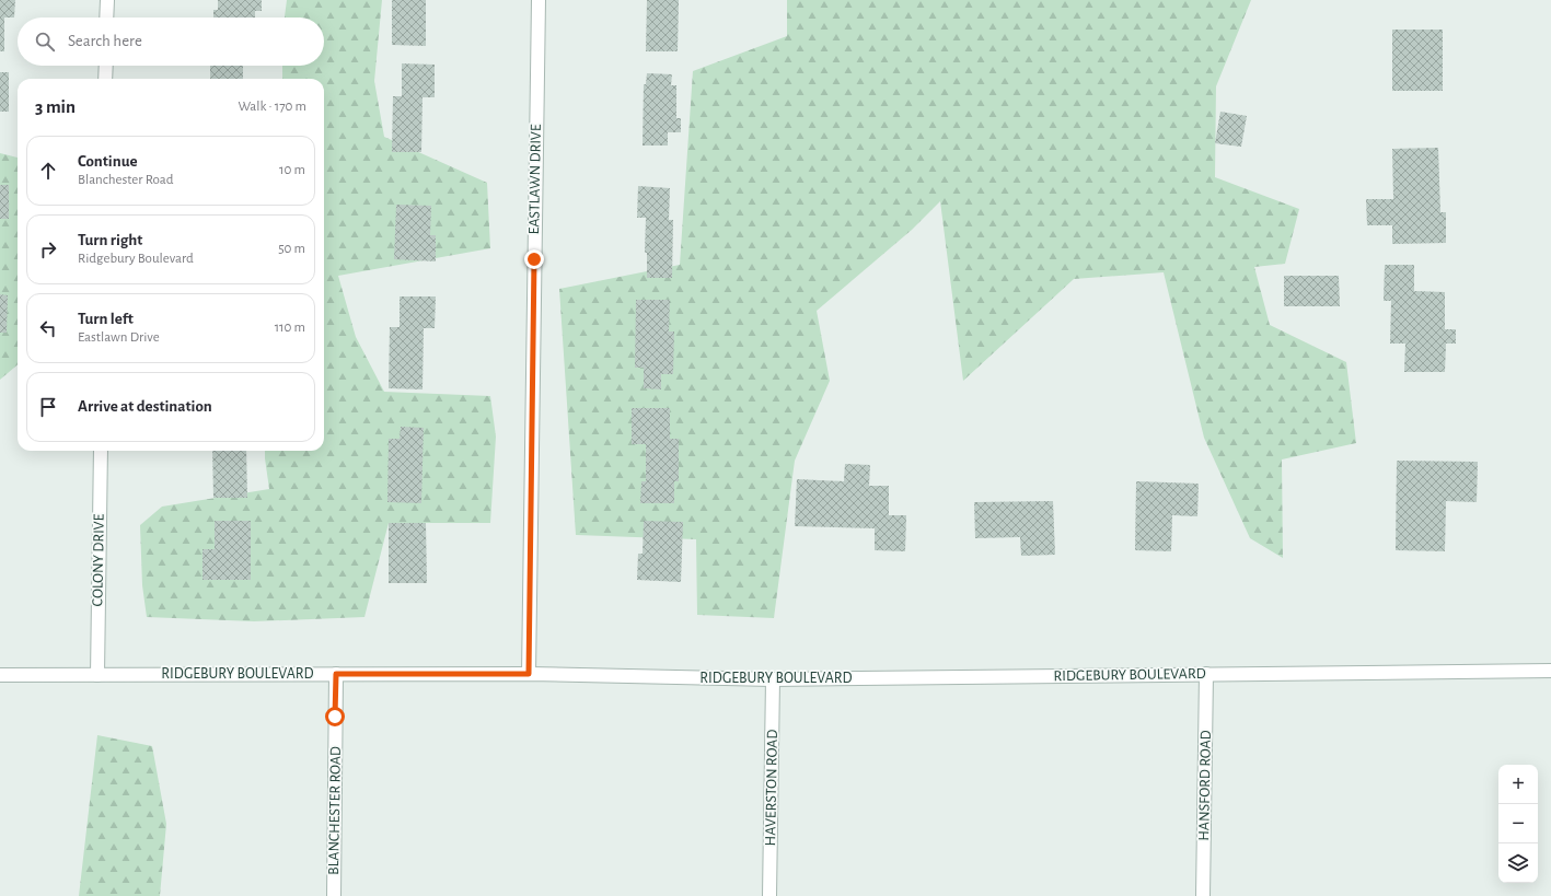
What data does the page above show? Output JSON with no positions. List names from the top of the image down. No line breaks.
{"streets":{"street":["EASTLAWN DRIVE","COLONY DRIVE","RIDGEBURY BOULEVARD","HANSFORD ROAD","HAVERSTON ROAD","BLANCHESTER ROAD"]},"crossings":[["EASTLAWN DRIVE","RIDGEBURY BOULEVARD"],["COLONY DRIVE","RIDGEBURY BOULEVARD"],["RIDGEBURY BOULEVARD","HANSFORD ROAD"],["RIDGEBURY BOULEVARD","HAVERSTON ROAD"],["RIDGEBURY BOULEVARD","BLANCHESTER ROAD"]],"page":{"search":"Search here","heading":["3 min","Walk · 170 m"],"list":[["Continue","Blanchester Road","10 m"],["Turn right","Ridgebury Boulevard","50 m"],["Turn left","Eastlawn Drive","110 m"],"Arrive at destination"],"map_buttons":["+","−"]}}
